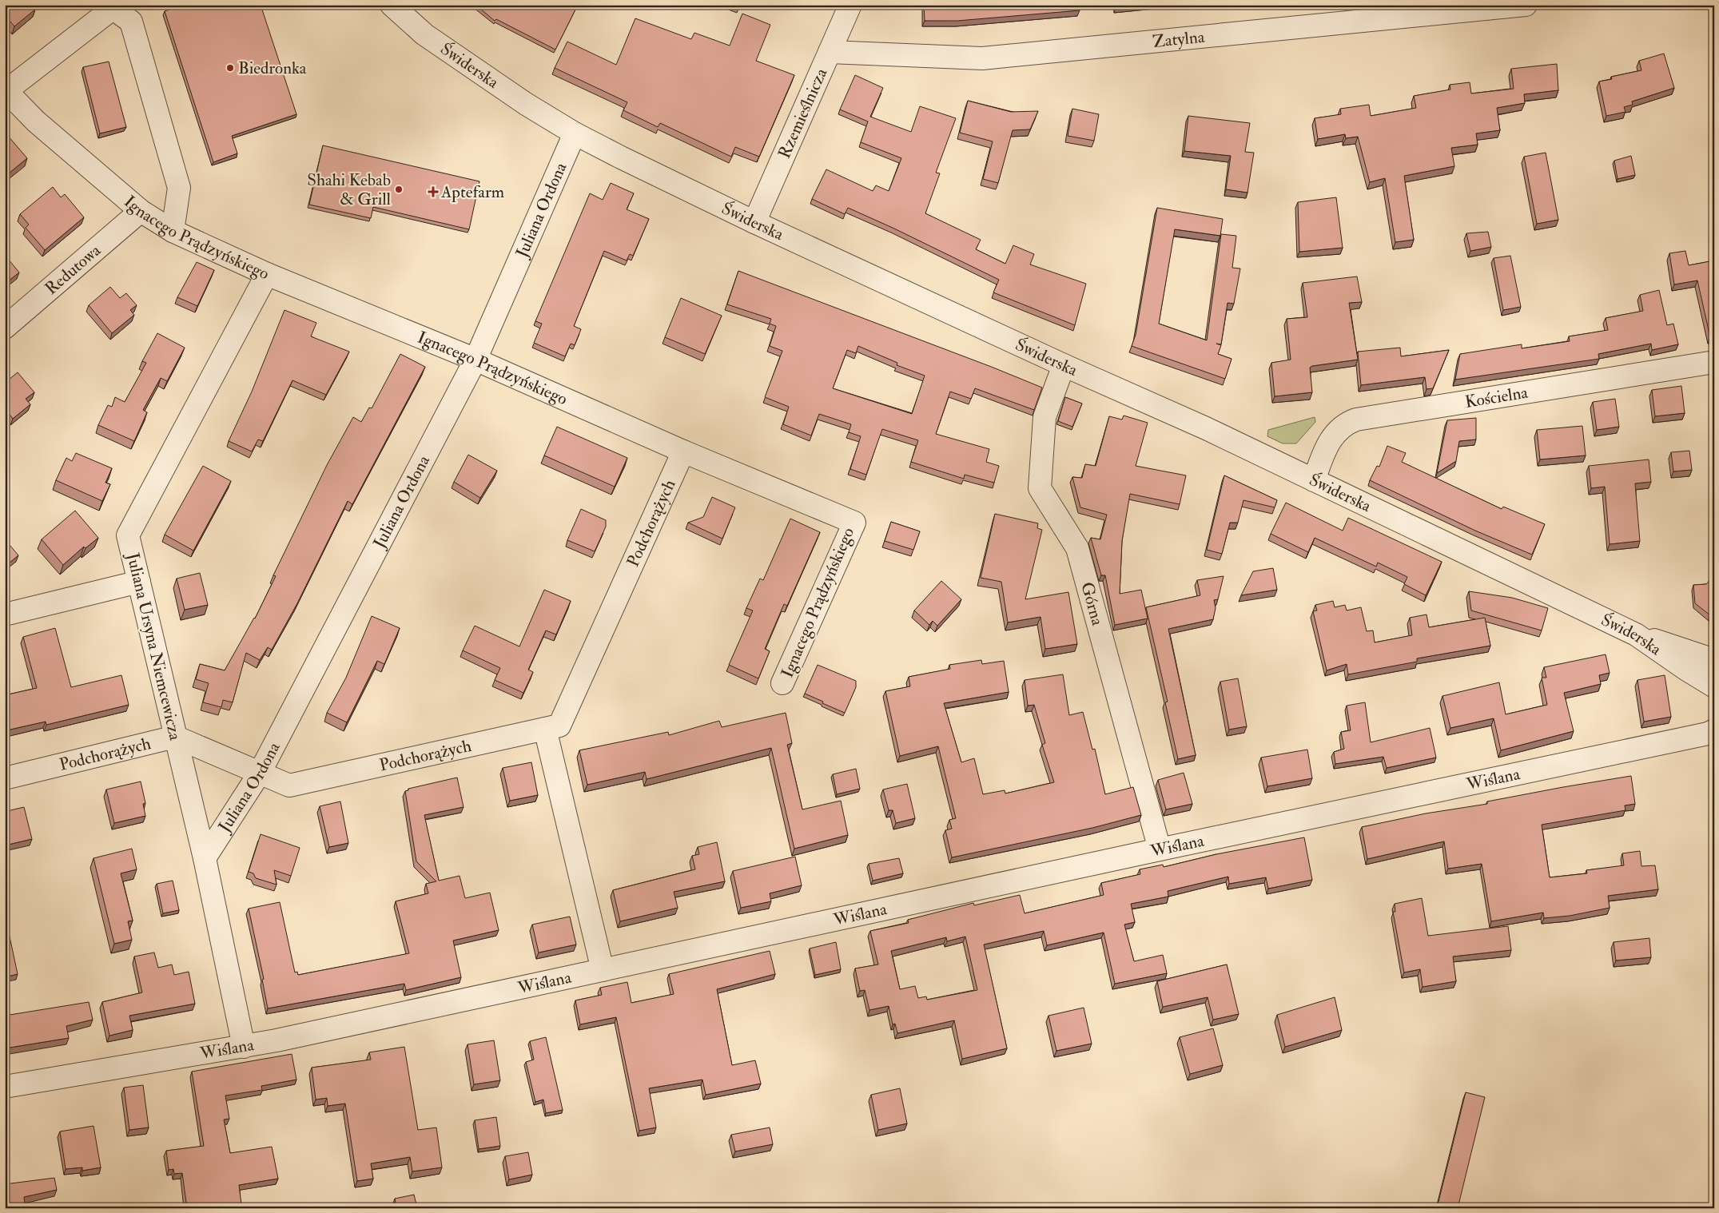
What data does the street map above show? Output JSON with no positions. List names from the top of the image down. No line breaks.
{"streets":{"street":["Zatylna","Świderska","Rzemieślnicza","Juliana Ordona","Ignacego Prądzyńskiego","Redutowa","Kościelna","Podchorążych","Górna","Juliana Ursyna Niemcewicza","Wiślana"]},"crossings":[["Zatylna","Rzemieślnicza"],["Świderska","Rzemieślnicza"],["Świderska","Juliana Ordona"],["Świderska","Kościelna"],["Świderska","Górna"],["Juliana Ordona","Ignacego Prądzyńskiego"],["Juliana Ordona","Podchorążych"],["Juliana Ordona","Juliana Ursyna Niemcewicza"],["Ignacego Prądzyńskiego","Redutowa"],["Ignacego Prądzyńskiego","Podchorążych"],["Ignacego Prądzyńskiego","Juliana Ursyna Niemcewicza"],["Podchorążych","Juliana Ursyna Niemcewicza"],["Górna","Wiślana"],["Juliana Ursyna Niemcewicza","Wiślana"]],"places":{"other":["Biedronka","Shahi Kebab & Grill"],"health":["Aptefarm"]}}
